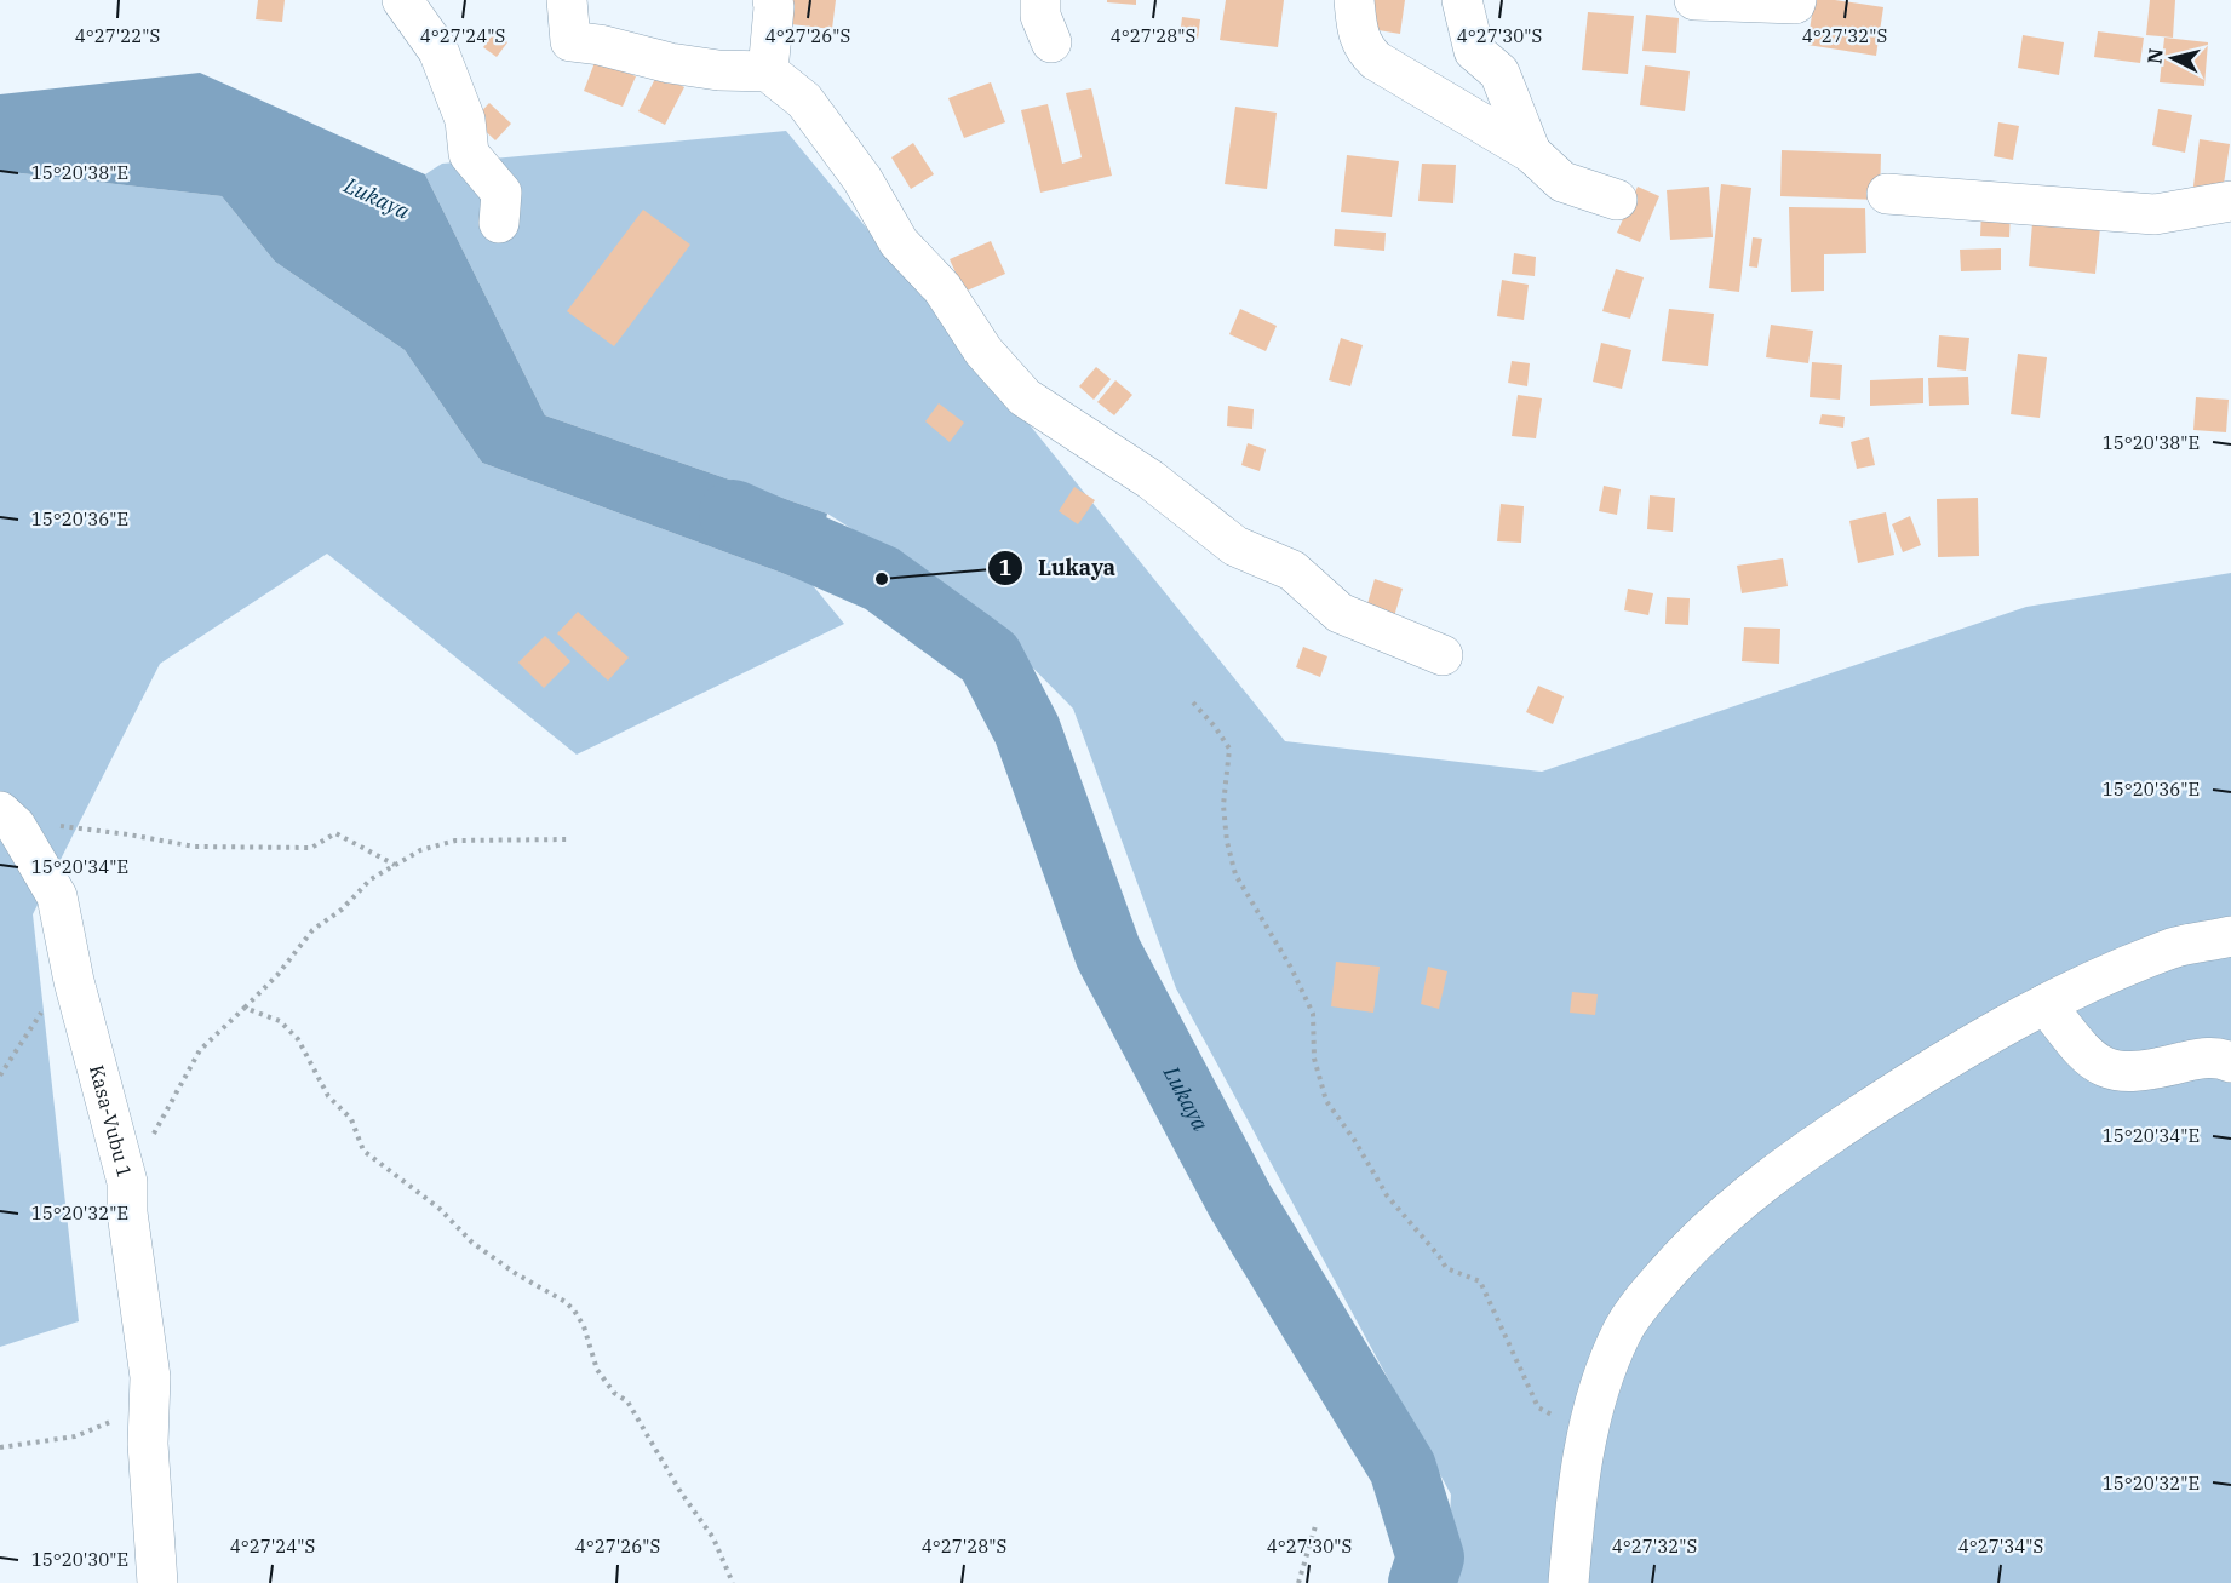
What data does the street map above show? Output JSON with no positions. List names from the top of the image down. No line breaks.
{"streets":{"street":["Kasa-Vubu 1"]},"water":["Lukaya"],"places":["Lukaya"],"north":"left","coordinates":["4°27'22\"S","4°27'24\"S","4°27'26\"S","4°27'28\"S","4°27'30\"S","4°27'32\"S","15°20'38\"E","15°20'36\"E","15°20'34\"E","15°20'32\"E","4°27'34\"S","15°20'30\"E"]}
